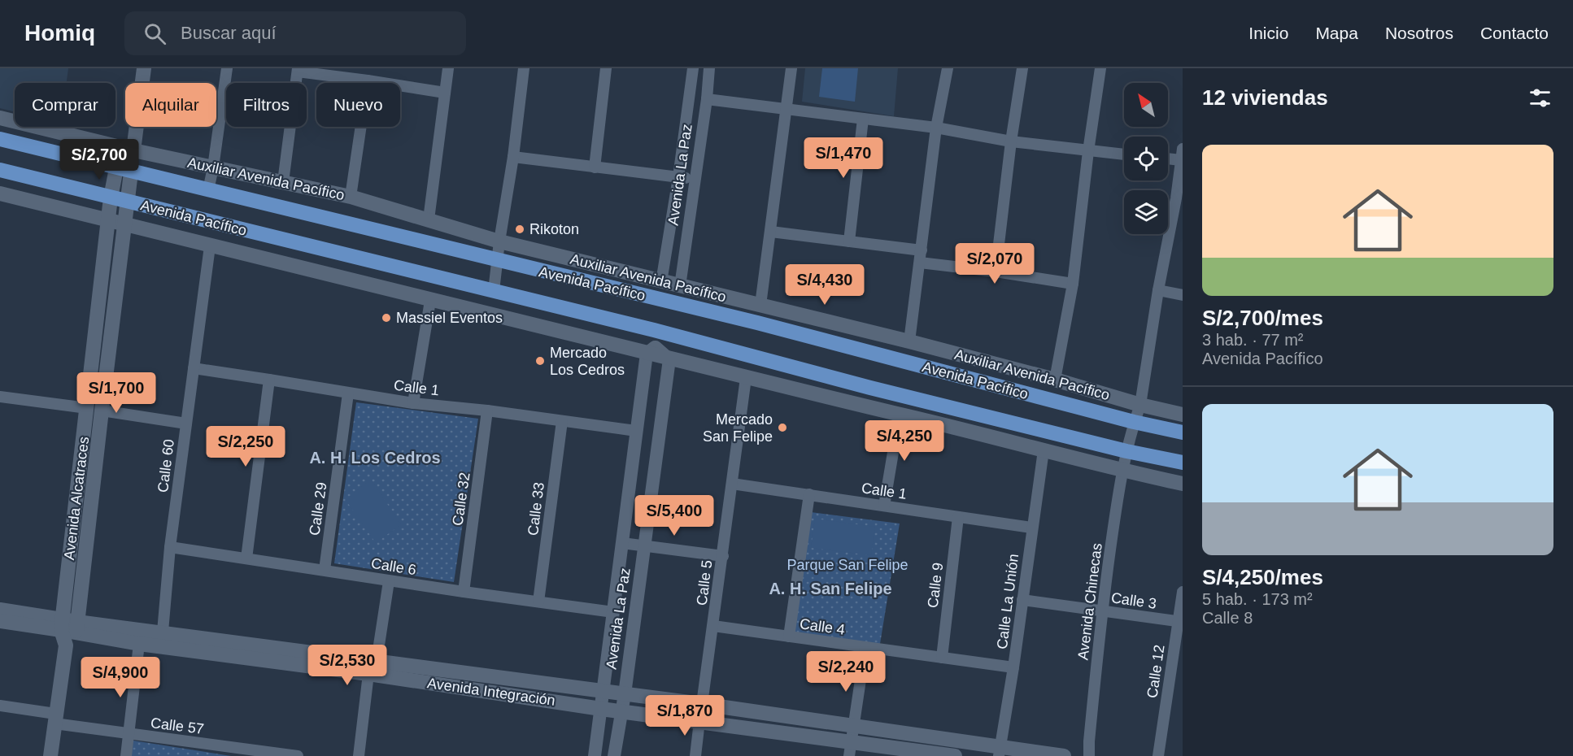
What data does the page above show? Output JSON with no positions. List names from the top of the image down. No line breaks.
{"streets":{"main road":["Auxiliar Avenida Pacífico","Avenida Pacífico","Avenida Alcatraces","Avenida Integración"],"street":["Avenida La Paz","Calle 1","Calle 60","Calle 32","Calle 29","Calle 33","Calle 6","Calle 5","Calle 9","Calle 3","Calle La Unión","Avenida Chinecas","Calle 4","Calle 12","Calle 57"]},"crossings":[["Avenida La Paz","Auxiliar Avenida Pacífico"],["Avenida La Paz","Avenida Integración"],["Auxiliar Avenida Pacífico","Avenida Pacífico"],["Avenida Pacífico","Avenida Alcatraces"],["Avenida Pacífico","Avenida Chinecas"],["Calle 1","Calle 60"],["Calle 1","Calle 32"],["Calle 1","Calle 29"],["Calle 1","Calle 33"],["Calle 1","Calle 5"],["Calle 1","Calle 9"],["Calle 1","Calle La Unión"],["Calle 60","Calle 6"],["Avenida Alcatraces","Avenida Integración"],["Avenida Alcatraces","Calle 57"],["Calle 32","Calle 6"],["Calle 29","Calle 6"],["Calle 33","Calle 6"],["Calle 5","Calle 4"],["Calle 9","Calle 4"],["Calle 3","Calle La Unión"],["Calle 3","Avenida Chinecas"],["Calle 3","Calle 12"],["Calle La Unión","Calle 4"]],"districts":["A. H. Los Cedros","A. H. San Felipe"],"parks":["Parque San Felipe"],"places":["Rikoton","Massiel Eventos","Mercado Los Cedros","Mercado San Felipe"],"north":"top left","page":{"header":"Homiq","search":"Buscar aquí","nav":["Inicio","Mapa","Nosotros","Contacto"],"heading":"12 viviendas","chip":["Comprar","Alquilar","Filtros","Nuevo"],"list":[{"name":"S/2,700/mes","note":"3 hab. · 77 m² · Avenida Pacífico"},{"name":"S/4,250/mes","note":"5 hab. · 173 m² · Calle 8"}],"price":["S/1,470","S/2,700","S/2,070","S/4,430","S/1,700","S/4,250","S/2,250","S/5,400","S/2,530","S/2,240","S/4,900","S/1,870"]}}
